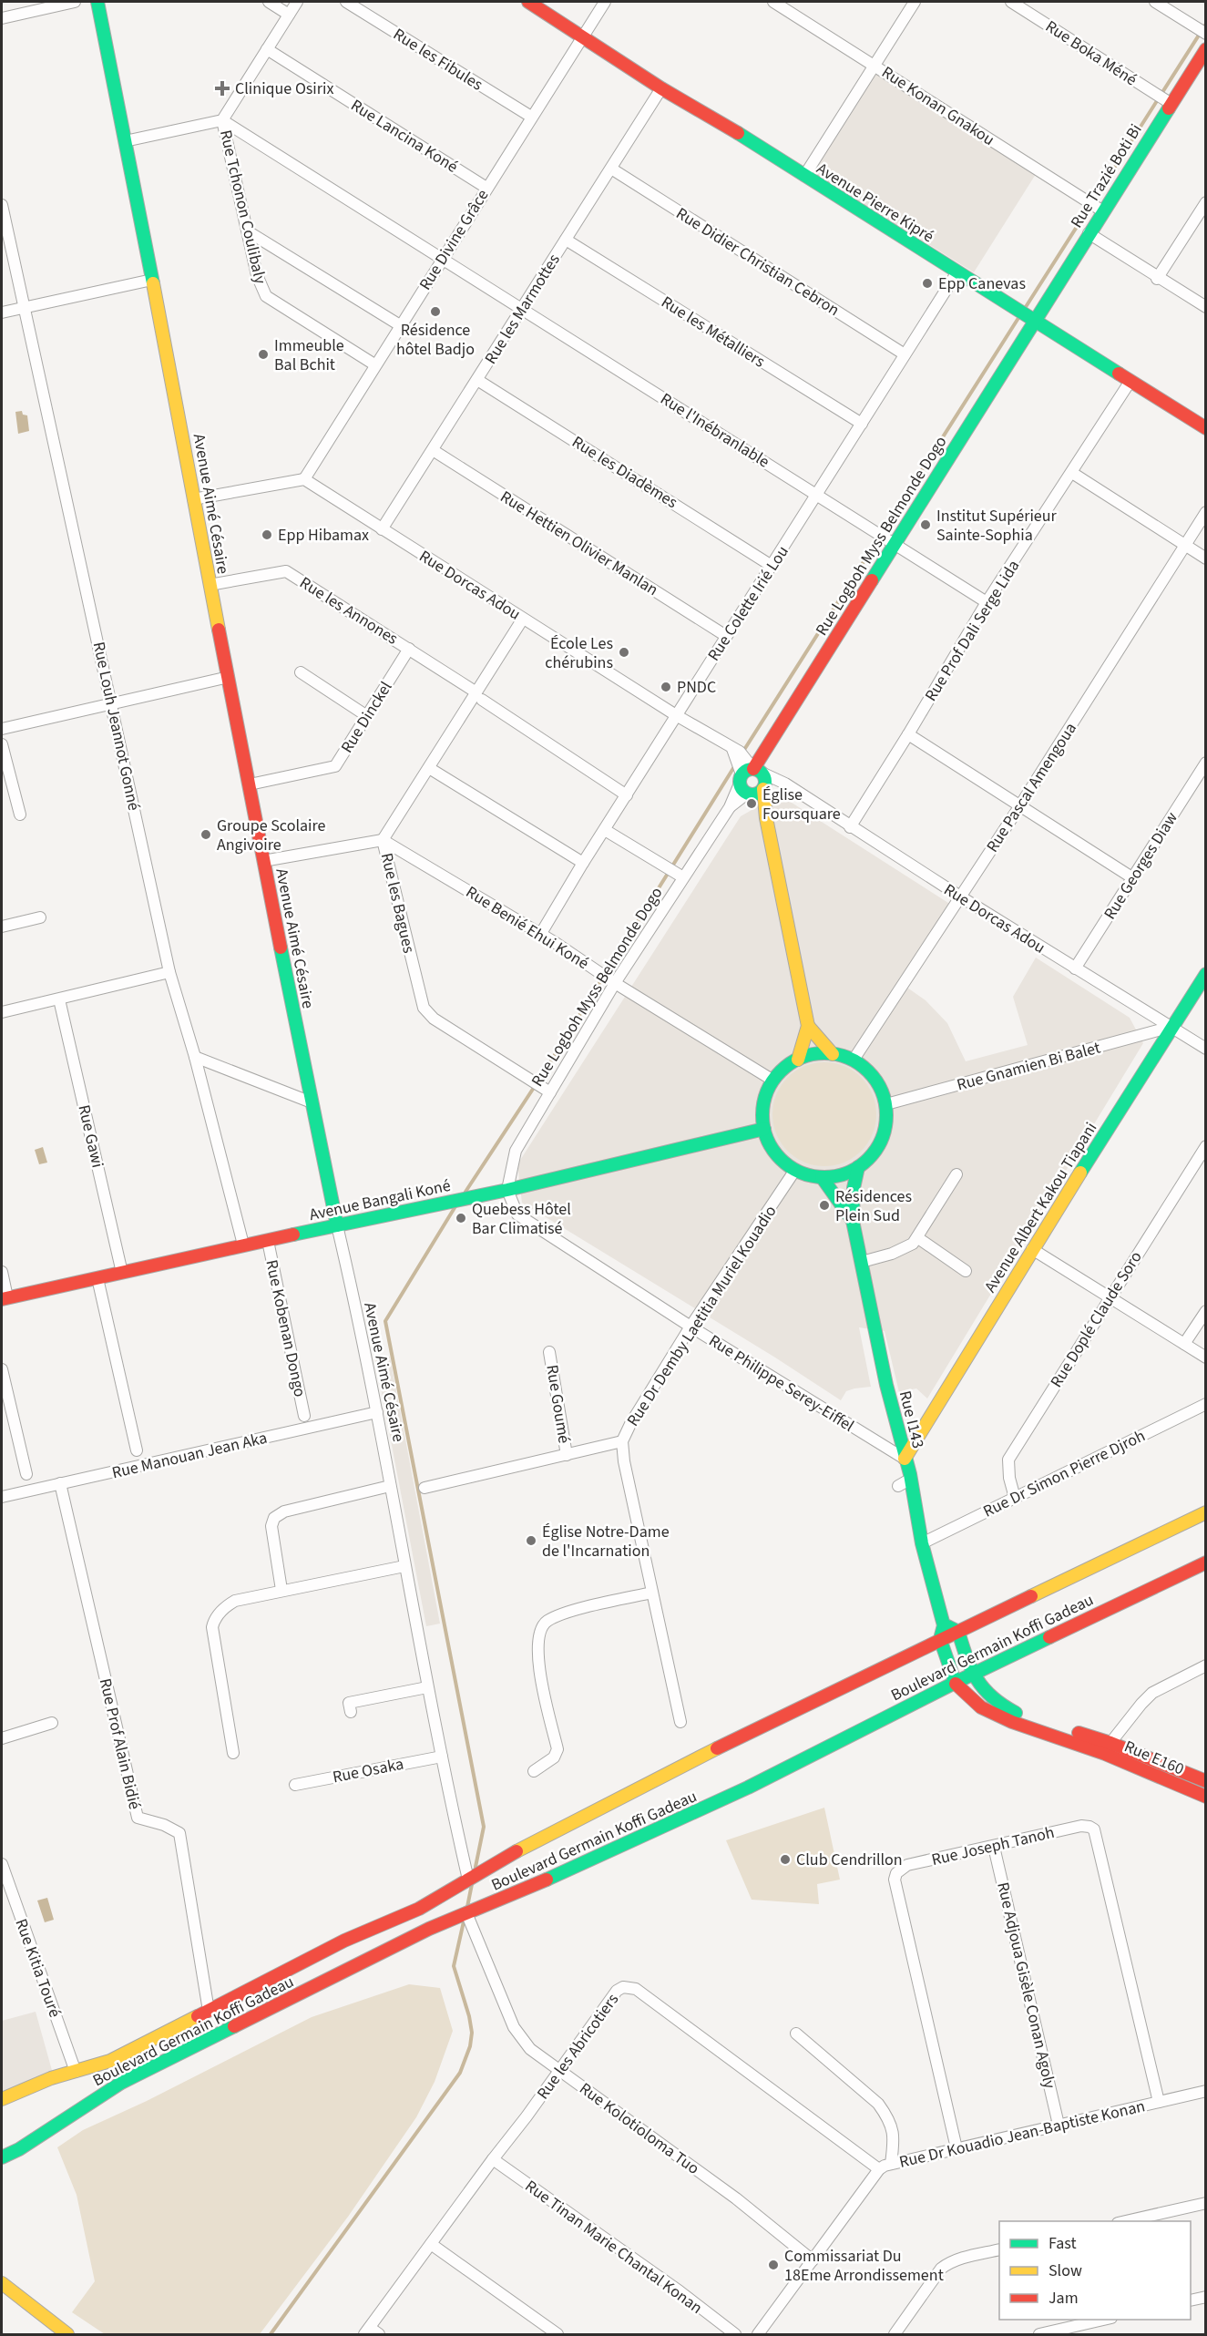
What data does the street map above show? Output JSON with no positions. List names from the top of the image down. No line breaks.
{"streets":{"main road":["Rue Trazié Boti Bi","Avenue Pierre Kipré","Avenue Aimé Césaire","Rue Logboh Myss Belmonde Dogo","Avenue Bangali Koné","Avenue Albert Kakou Tiapani","Rue I143","Boulevard Germain Koffi Gadeau","Rue E160"],"street":["Rue Boka Méné","Rue les Fibules","Rue Konan Gnakou","Rue Lancina Koné","Rue Tchonon Coulibaly","Rue Divine Grâce","Rue Didier Christian Cebron","Rue les Marmottes","Rue les Métalliers","Rue l'Inébranlable","Rue les Diadèmes","Rue Hettien Olivier Manlan","Rue Dorcas Adou","Rue Colette Irié Lou","Rue les Annones","Rue Prof Dali Serge Lida","Rue Dinckel","Rue Louh Jeannot Gonné","Rue Pascal Amengoua","Rue Georges Diaw","Rue les Bagues","Rue Benié Ehui Koné","Rue Gnamien Bi Balet","Rue Gawi","Rue Dr Demby Laetitia Muriel Kouadio","Rue Doplé Claude Soro","Rue Kobenan Dongo","Rue Philippe Serey-Eiffel","Rue Goumé","Rue Manouan Jean Aka","Rue Dr Simon Pierre Djroh","Rue Prof Alain Bidié","Rue Osaka","Rue Joseph Tanoh","Rue Kitia Touré","Rue Adjoua Gisèle Conan Agoly","Rue les Abricotiers","Rue Kolotioloma Tuo","Rue Dr Kouadio Jean-Baptiste Konan","Rue Tinan Marie Chantal Konan"]},"crossings":[["Rue Boka Méné","Rue Trazié Boti Bi"],["Rue les Fibules","Rue Divine Grâce"],["Rue Konan Gnakou","Rue Trazié Boti Bi"],["Rue Lancina Koné","Rue Divine Grâce"],["Rue Trazié Boti Bi","Avenue Pierre Kipré"],["Rue Trazié Boti Bi","Rue Logboh Myss Belmonde Dogo"],["Avenue Pierre Kipré","Rue Divine Grâce"],["Avenue Pierre Kipré","Rue les Marmottes"],["Avenue Pierre Kipré","Rue Logboh Myss Belmonde Dogo"],["Avenue Pierre Kipré","Rue Colette Irié Lou"],["Avenue Pierre Kipré","Rue Prof Dali Serge Lida"],["Rue Tchonon Coulibaly","Rue Divine Grâce"],["Rue Tchonon Coulibaly","Rue l'Inébranlable"],["Rue Divine Grâce","Rue l'Inébranlable"],["Rue Divine Grâce","Rue Dorcas Adou"],["Rue Didier Christian Cebron","Rue les Marmottes"],["Rue Didier Christian Cebron","Rue Colette Irié Lou"],["Rue les Marmottes","Rue les Métalliers"],["Rue les Marmottes","Rue l'Inébranlable"],["Rue les Marmottes","Rue les Diadèmes"],["Rue les Marmottes","Rue Hettien Olivier Manlan"],["Rue les Marmottes","Rue Dorcas Adou"],["Rue les Métalliers","Rue Colette Irié Lou"],["Rue l'Inébranlable","Rue Logboh Myss Belmonde Dogo"],["Rue l'Inébranlable","Rue Colette Irié Lou"],["Rue l'Inébranlable","Rue Prof Dali Serge Lida"],["Rue les Diadèmes","Rue Colette Irié Lou"],["Avenue Aimé Césaire","Rue les Annones"],["Avenue Aimé Césaire","Rue Dinckel"],["Avenue Aimé Césaire","Avenue Bangali Koné"],["Avenue Aimé Césaire","Rue Manouan Jean Aka"],["Avenue Aimé Césaire","Boulevard Germain Koffi Gadeau"],["Avenue Aimé Césaire","Rue Osaka"],["Rue Logboh Myss Belmonde Dogo","Rue Dorcas Adou"],["Rue Logboh Myss Belmonde Dogo","Rue les Bagues"],["Rue Logboh Myss Belmonde Dogo","Rue Benié Ehui Koné"],["Rue Logboh Myss Belmonde Dogo","Avenue Bangali Koné"],["Rue Logboh Myss Belmonde Dogo","Rue Philippe Serey-Eiffel"],["Rue Hettien Olivier Manlan","Rue Colette Irié Lou"],["Rue Dorcas Adou","Rue Colette Irié Lou"],["Rue Dorcas Adou","Rue Prof Dali Serge Lida"],["Rue Dorcas Adou","Rue Pascal Amengoua"],["Rue Dorcas Adou","Rue Georges Diaw"],["Rue Dorcas Adou","Rue les Bagues"],["Rue Dorcas Adou","Rue Gnamien Bi Balet"],["Rue Dorcas Adou","Avenue Albert Kakou Tiapani"],["Rue Colette Irié Lou","Rue les Annones"],["Rue Colette Irié Lou","Rue Benié Ehui Koné"],["Rue les Annones","Rue Dinckel"],["Rue les Annones","Rue les Bagues"],["Rue Louh Jeannot Gonné","Avenue Bangali Koné"],["Rue Pascal Amengoua","Rue Benié Ehui Koné"],["Rue Pascal Amengoua","Rue Gnamien Bi Balet"],["Rue Pascal Amengoua","Avenue Bangali Koné"],["Rue Pascal Amengoua","Rue Dr Demby Laetitia Muriel Kouadio"],["Rue Pascal Amengoua","Rue I143"],["Rue les Bagues","Rue Benié Ehui Koné"],["Rue Benié Ehui Koné","Rue Gnamien Bi Balet"],["Rue Benié Ehui Koné","Avenue Bangali Koné"],["Rue Benié Ehui Koné","Rue Dr Demby Laetitia Muriel Kouadio"],["Rue Benié Ehui Koné","Rue I143"],["Rue Gnamien Bi Balet","Avenue Bangali Koné"],["Rue Gnamien Bi Balet","Avenue Albert Kakou Tiapani"],["Rue Gnamien Bi Balet","Rue Dr Demby Laetitia Muriel Kouadio"],["Rue Gnamien Bi Balet","Rue I143"],["Rue Gawi","Avenue Bangali Koné"],["Avenue Bangali Koné","Rue Dr Demby Laetitia Muriel Kouadio"],["Avenue Bangali Koné","Rue Kobenan Dongo"],["Avenue Bangali Koné","Rue Philippe Serey-Eiffel"],["Avenue Bangali Koné","Rue I143"],["Avenue Albert Kakou Tiapani","Rue Philippe Serey-Eiffel"],["Avenue Albert Kakou Tiapani","Rue I143"],["Rue Dr Demby Laetitia Muriel Kouadio","Rue Philippe Serey-Eiffel"],["Rue Dr Demby Laetitia Muriel Kouadio","Rue I143"],["Rue Doplé Claude Soro","Rue Dr Simon Pierre Djroh"],["Rue Philippe Serey-Eiffel","Rue I143"],["Rue I143","Rue Dr Simon Pierre Djroh"],["Rue Manouan Jean Aka","Rue Prof Alain Bidié"],["Boulevard Germain Koffi Gadeau","Rue Prof Alain Bidié"],["Boulevard Germain Koffi Gadeau","Rue E160"],["Boulevard Germain Koffi Gadeau","Rue Kitia Touré"],["Boulevard Germain Koffi Gadeau","Rue Kolotioloma Tuo"],["Rue Joseph Tanoh","Rue Adjoua Gisèle Conan Agoly"],["Rue Joseph Tanoh","Rue Dr Kouadio Jean-Baptiste Konan"],["Rue Adjoua Gisèle Conan Agoly","Rue Dr Kouadio Jean-Baptiste Konan"],["Rue les Abricotiers","Rue Kolotioloma Tuo"],["Rue les Abricotiers","Rue Dr Kouadio Jean-Baptiste Konan"],["Rue les Abricotiers","Rue Tinan Marie Chantal Konan"],["Rue Kolotioloma Tuo","Rue Dr Kouadio Jean-Baptiste Konan"]],"places":{"health":["Clinique Osirix"],"other":["Epp Canevas","Résidence hôtel Badjo","Immeuble Bal Bchit","Institut Supérieur Sainte-Sophia","Epp Hibamax","École Les chérubins","PNDC","Église Foursquare","Groupe Scolaire Angivoire","Résidences Plein Sud","Quebess Hôtel Bar Climatisé","Église Notre-Dame de l'Incarnation","Club Cendrillon","Commissariat Du 18Eme Arrondissement"]},"legend":["Fast","Slow","Jam"]}
